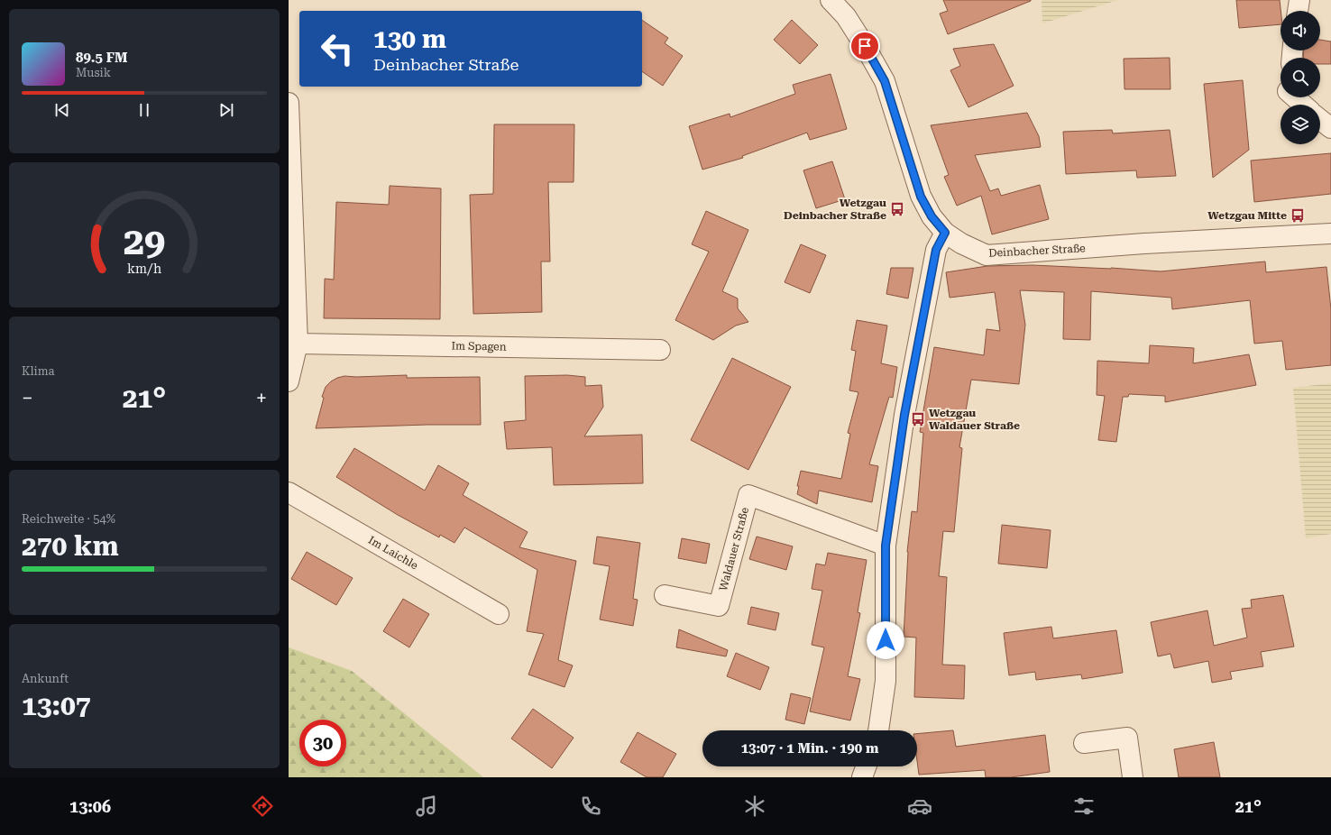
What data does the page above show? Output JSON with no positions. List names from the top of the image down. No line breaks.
{"streets":{"street":["Deinbacher Straße","Im Spagen","Waldauer Straße","Im Laichle"]},"places":{"bus stop":["Wetzgau Deinbacher Straße","Wetzgau Mitte","Wetzgau Waldauer Straße"]},"page":{"turn":["130 m","Deinbacher Straße"],"song":["89.5 FM","Musik"],"tile":["Klima",["Reichweite · 54%","270 km"],["Ankunft","13:07"]],"heat":["−","21°","+"],"limit":"30","trip":"13:07 · 1 Min. · 190 m","tabs":["13:06","21°"],"gauge":["29","km/h"]}}
